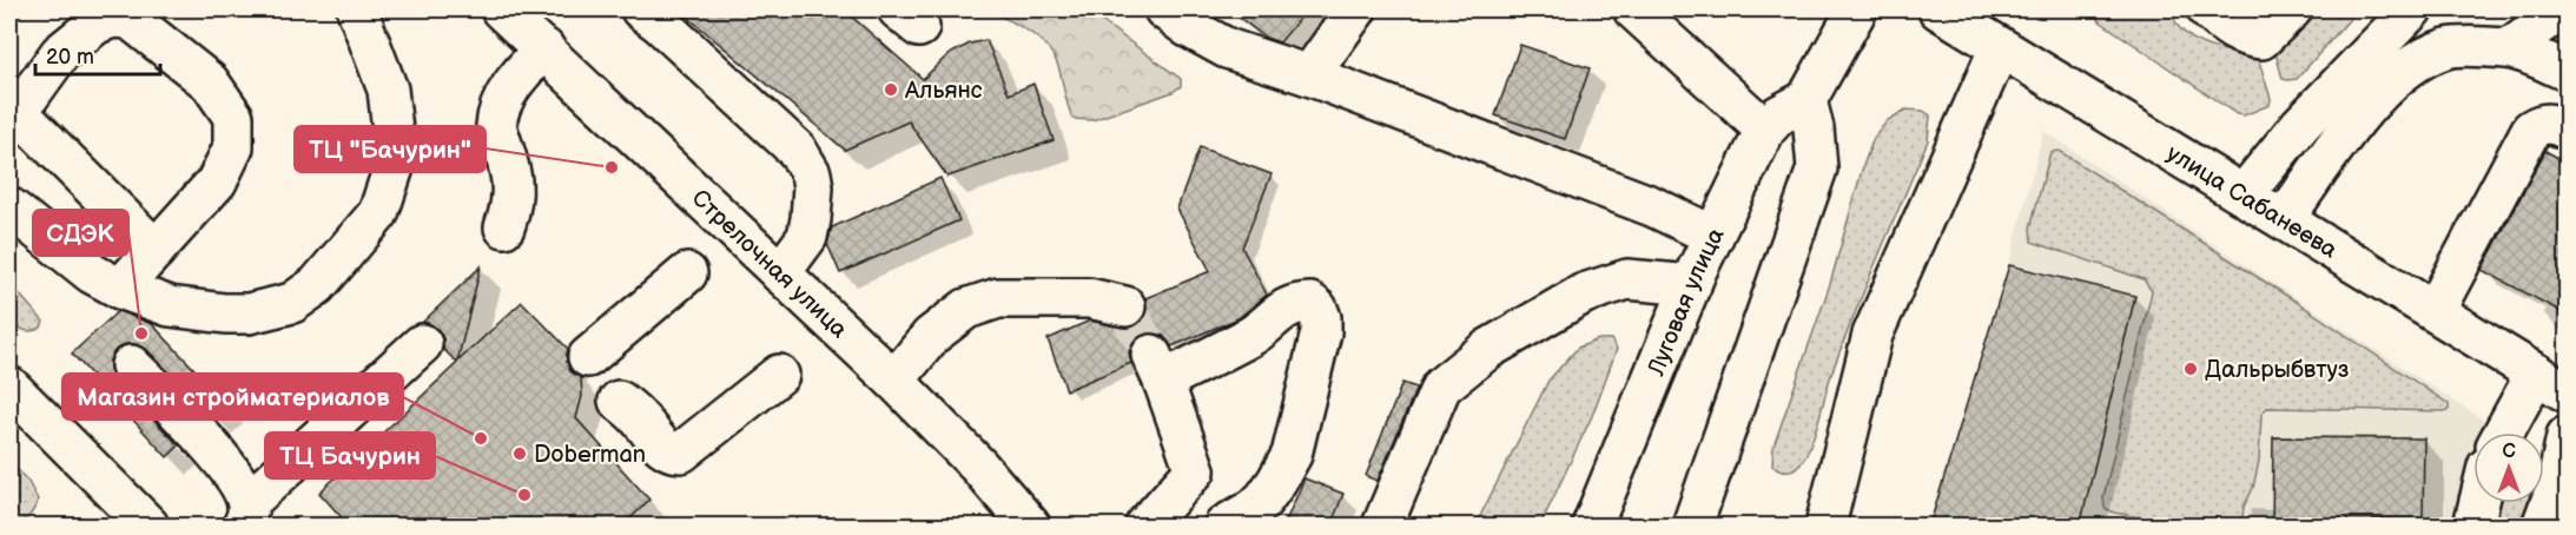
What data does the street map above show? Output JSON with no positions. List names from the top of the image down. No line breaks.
{"streets":{"main road":["улица Сабанеева","Стрелочная улица","Луговая улица"]},"places":["Альянс","ТЦ \"Бачурин\"","СДЭК","Дальрыбвтуз","Магазин стройматериалов","Doberman","ТЦ Бачурин"],"scale_bar":"20 m","north":"top"}
